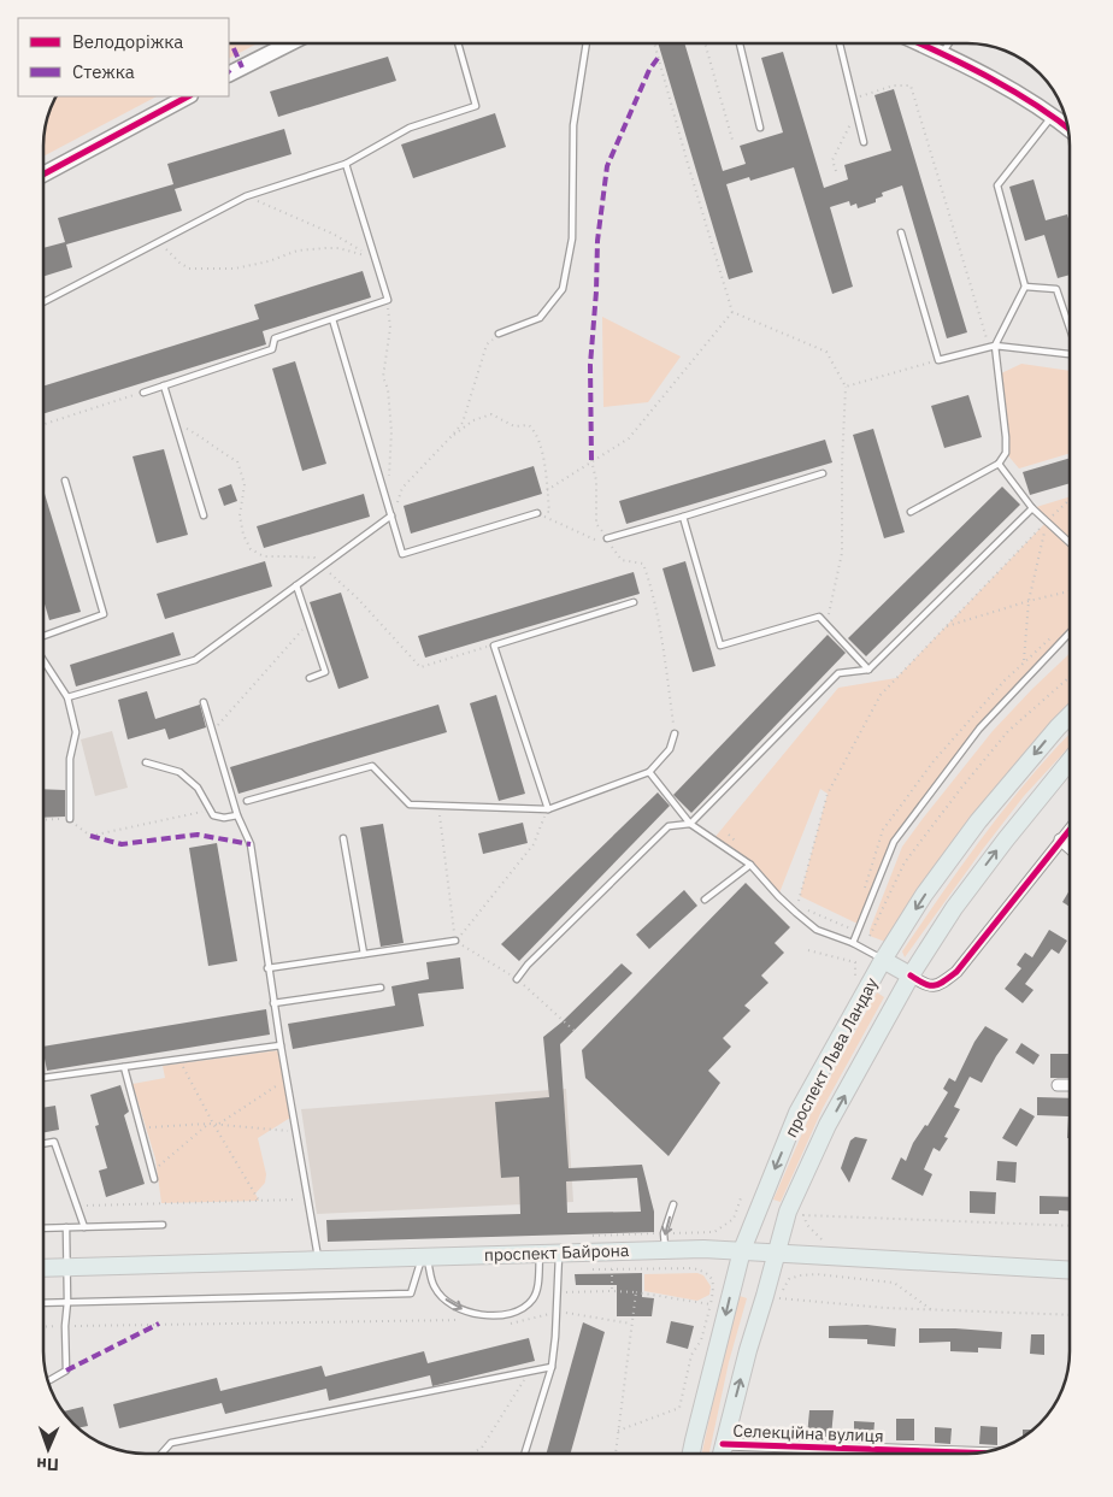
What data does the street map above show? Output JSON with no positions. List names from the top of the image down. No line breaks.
{"streets":{"main road":["проспект Льва Ландау","проспект Байрона"],"street":["Селекційна вулиця"]},"crossings":[["проспект Льва Ландау","проспект Байрона"],["проспект Льва Ландау","Селекційна вулиця"]],"legend":["Велодоріжка","Стежка"],"north":"bottom"}
